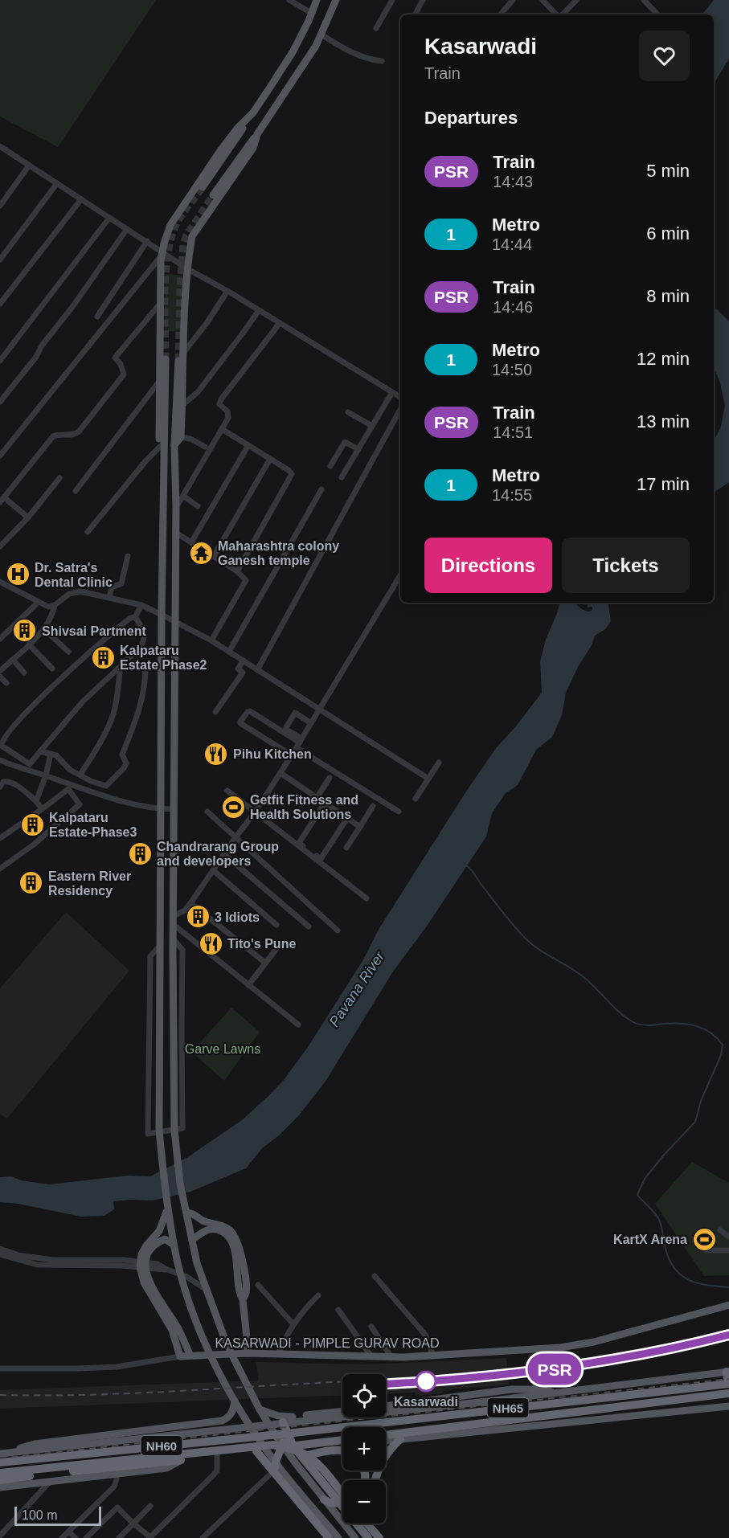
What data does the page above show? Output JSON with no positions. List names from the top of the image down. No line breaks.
{"streets":{"highway":["NH65","NH60"],"main road":["KASARWADI - PIMPLE GURAV ROAD"]},"crossings":[["NH65","NH60"]],"water":["Pavana River"],"parks":["Garve Lawns"],"places":{"temple":["Maharashtra colony Ganesh temple"],"hospital":["Dr. Satra's Dental Clinic"],"building":["Shivsai Partment","Kalpataru Estate Phase2","Kalpataru Estate-Phase3","Chandrarang Group and developers","Eastern River Residency","3 Idiots"],"restaurant":["Pihu Kitchen","Tito's Pune"],"sports":["Getfit Fitness and Health Solutions","KartX Arena"],"other":["Kasarwadi"]},"scale_bar":"100 m","page":{"on_map":"PSR","heading":[["Kasarwadi","Train"],"Departures"],"list":[{"mark":"PSR","name":"Train","note":"14:43","value":"5 min"},{"mark":"1","name":"Metro","note":"14:44","value":"6 min"},{"mark":"PSR","name":"Train","note":"14:46","value":"8 min"},{"mark":"1","name":"Metro","note":"14:50","value":"12 min"},{"mark":"PSR","name":"Train","note":"14:51","value":"13 min"},{"mark":"1","name":"Metro","note":"14:55","value":"17 min"}],"buttons":["Directions","Tickets"],"map_buttons":["+","−"],"scale":"100 m"}}
